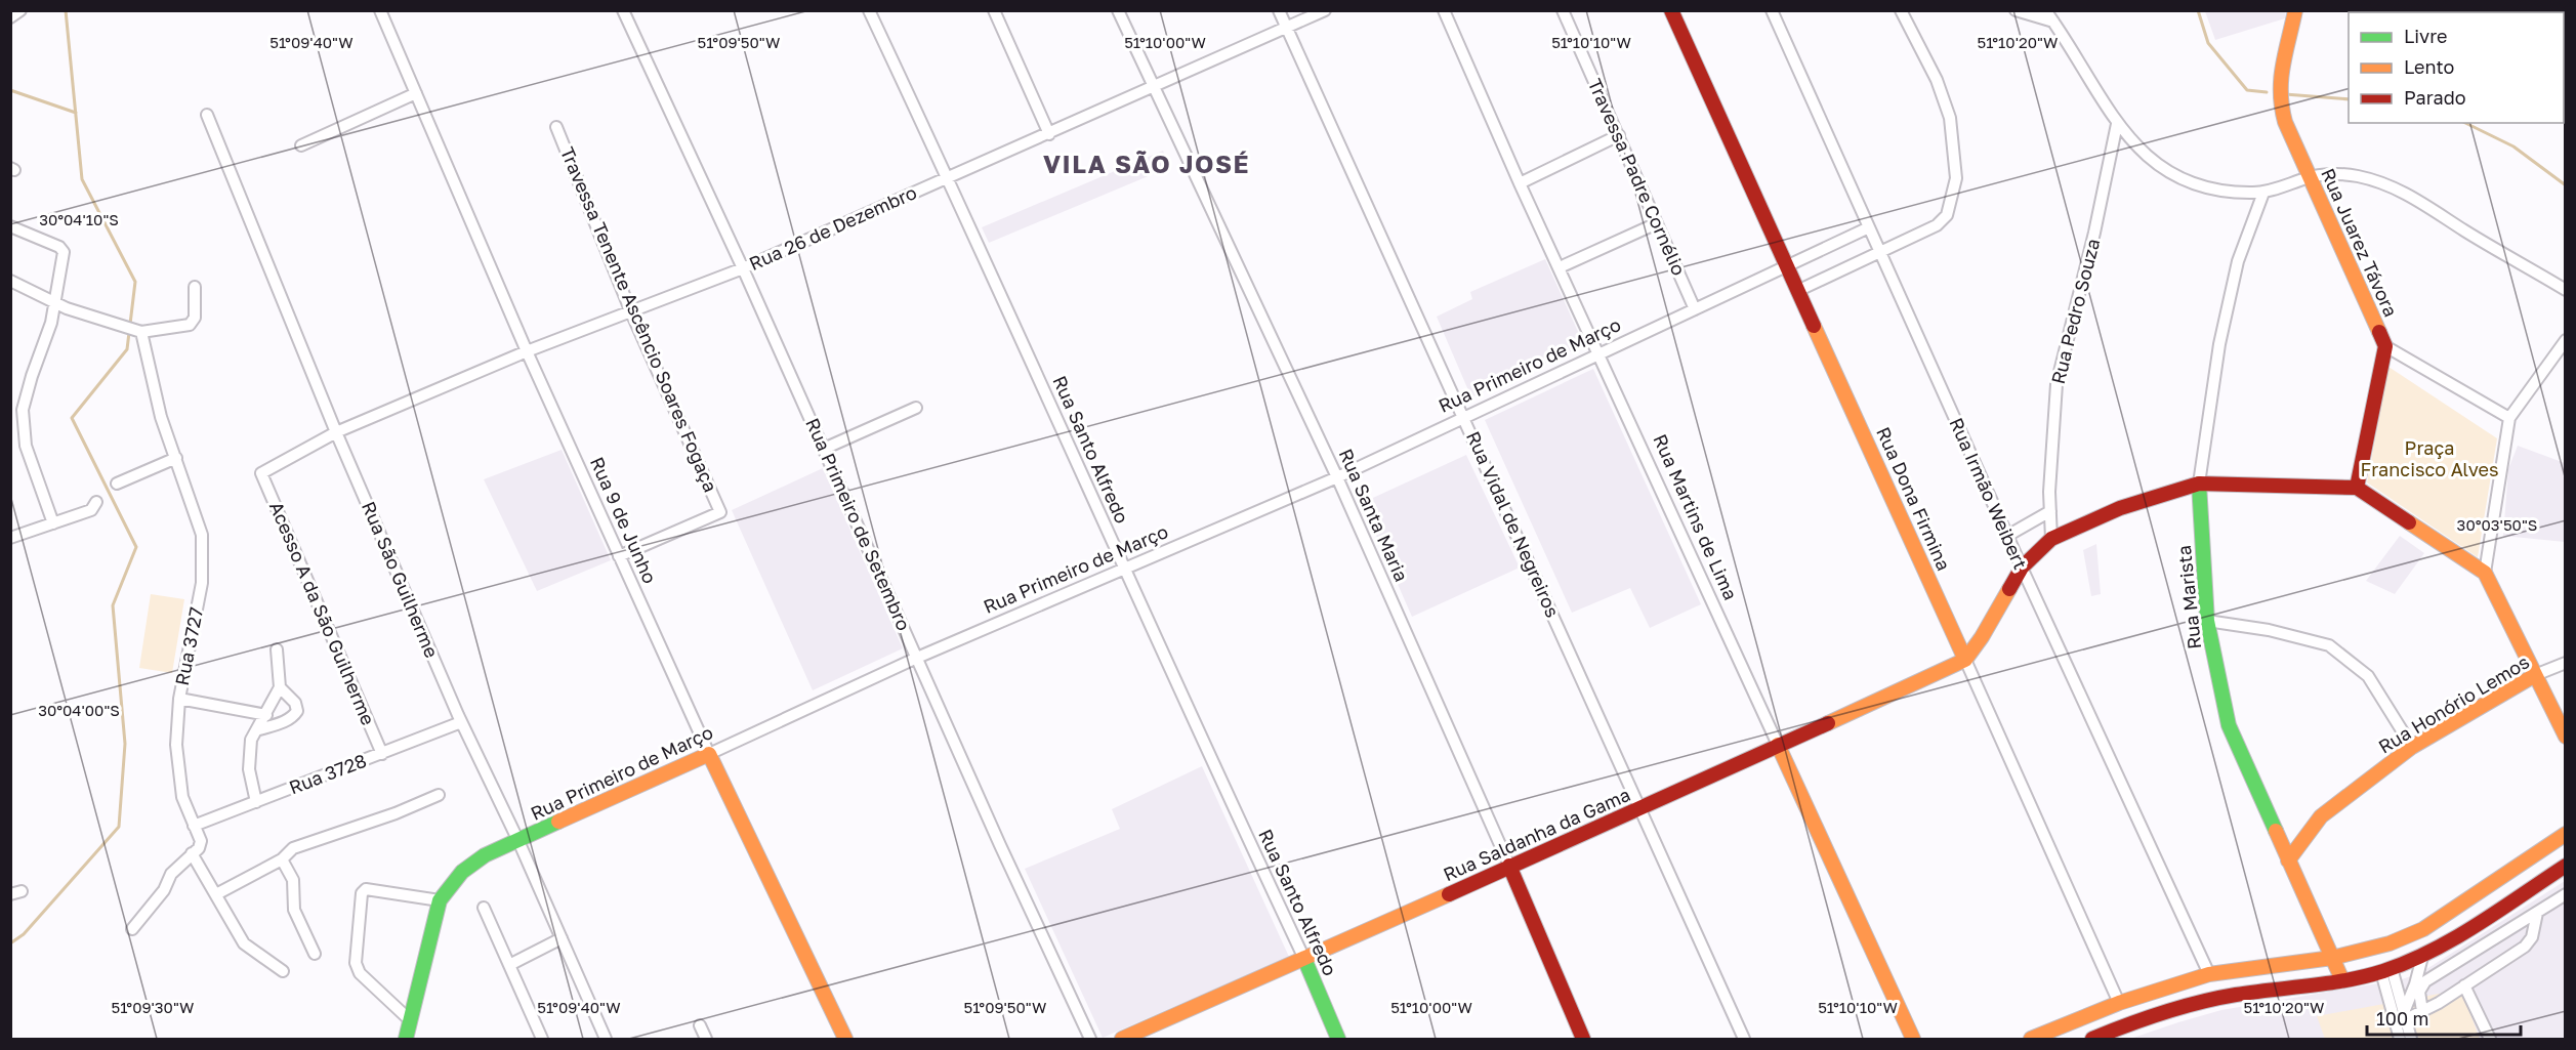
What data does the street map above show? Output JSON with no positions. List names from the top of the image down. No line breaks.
{"streets":{"street":["Travessa Padre Cornélio","Rua 26 de Dezembro","Rua Juarez Távora","Rua Pedro Souza","Travessa Tenente Ascêncio Soares Fogaça","Rua Primeiro de Março","Rua Santo Alfredo","Rua Irmão Weibert","Rua Dona Firmina","Rua Santa Maria","Rua Martins de Lima","Rua 9 de Junho","Rua Primeiro de Setembro","Rua Vidal de Negreiros","Rua São Guilherme","Rua Marista","Acesso A da São Guilherme","Rua 3727","Rua Honório Lemos","Rua 3728","Rua Saldanha da Gama"]},"crossings":[["Travessa Padre Cornélio","Rua Primeiro de Março"],["Rua 26 de Dezembro","Travessa Tenente Ascêncio Soares Fogaça"],["Rua 26 de Dezembro","Rua Santo Alfredo"],["Rua 26 de Dezembro","Rua Santa Maria"],["Rua 26 de Dezembro","Rua 9 de Junho"],["Rua 26 de Dezembro","Rua Primeiro de Setembro"],["Rua 26 de Dezembro","Rua Vidal de Negreiros"],["Rua 26 de Dezembro","Rua São Guilherme"],["Rua 26 de Dezembro","Acesso A da São Guilherme"],["Travessa Tenente Ascêncio Soares Fogaça","Rua 9 de Junho"],["Rua Primeiro de Março","Rua Santo Alfredo"],["Rua Primeiro de Março","Rua Irmão Weibert"],["Rua Primeiro de Março","Rua Dona Firmina"],["Rua Primeiro de Março","Rua Santa Maria"],["Rua Primeiro de Março","Rua Martins de Lima"],["Rua Primeiro de Março","Rua 9 de Junho"],["Rua Primeiro de Março","Rua Primeiro de Setembro"],["Rua Primeiro de Março","Rua Vidal de Negreiros"],["Rua Primeiro de Março","Rua São Guilherme"],["Rua Santo Alfredo","Rua Saldanha da Gama"],["Rua Dona Firmina","Rua Saldanha da Gama"],["Rua Santa Maria","Rua Saldanha da Gama"],["Rua Martins de Lima","Rua Saldanha da Gama"],["Rua Vidal de Negreiros","Rua Saldanha da Gama"],["Rua São Guilherme","Rua 3728"],["Rua Marista","Rua Honório Lemos"],["Acesso A da São Guilherme","Rua 3728"],["Rua 3727","Rua 3728"]],"districts":["VILA SÃO JOSÉ"],"parks":["Praça Francisco Alves"],"legend":["Livre","Lento","Parado"],"scale_bar":"100 m","coordinates":["51°09'40\"W","51°09'50\"W","51°10'00\"W","51°10'10\"W","51°10'20\"W","30°04'10\"S","30°03'50\"S","30°04'00\"S","51°09'30\"W"]}
